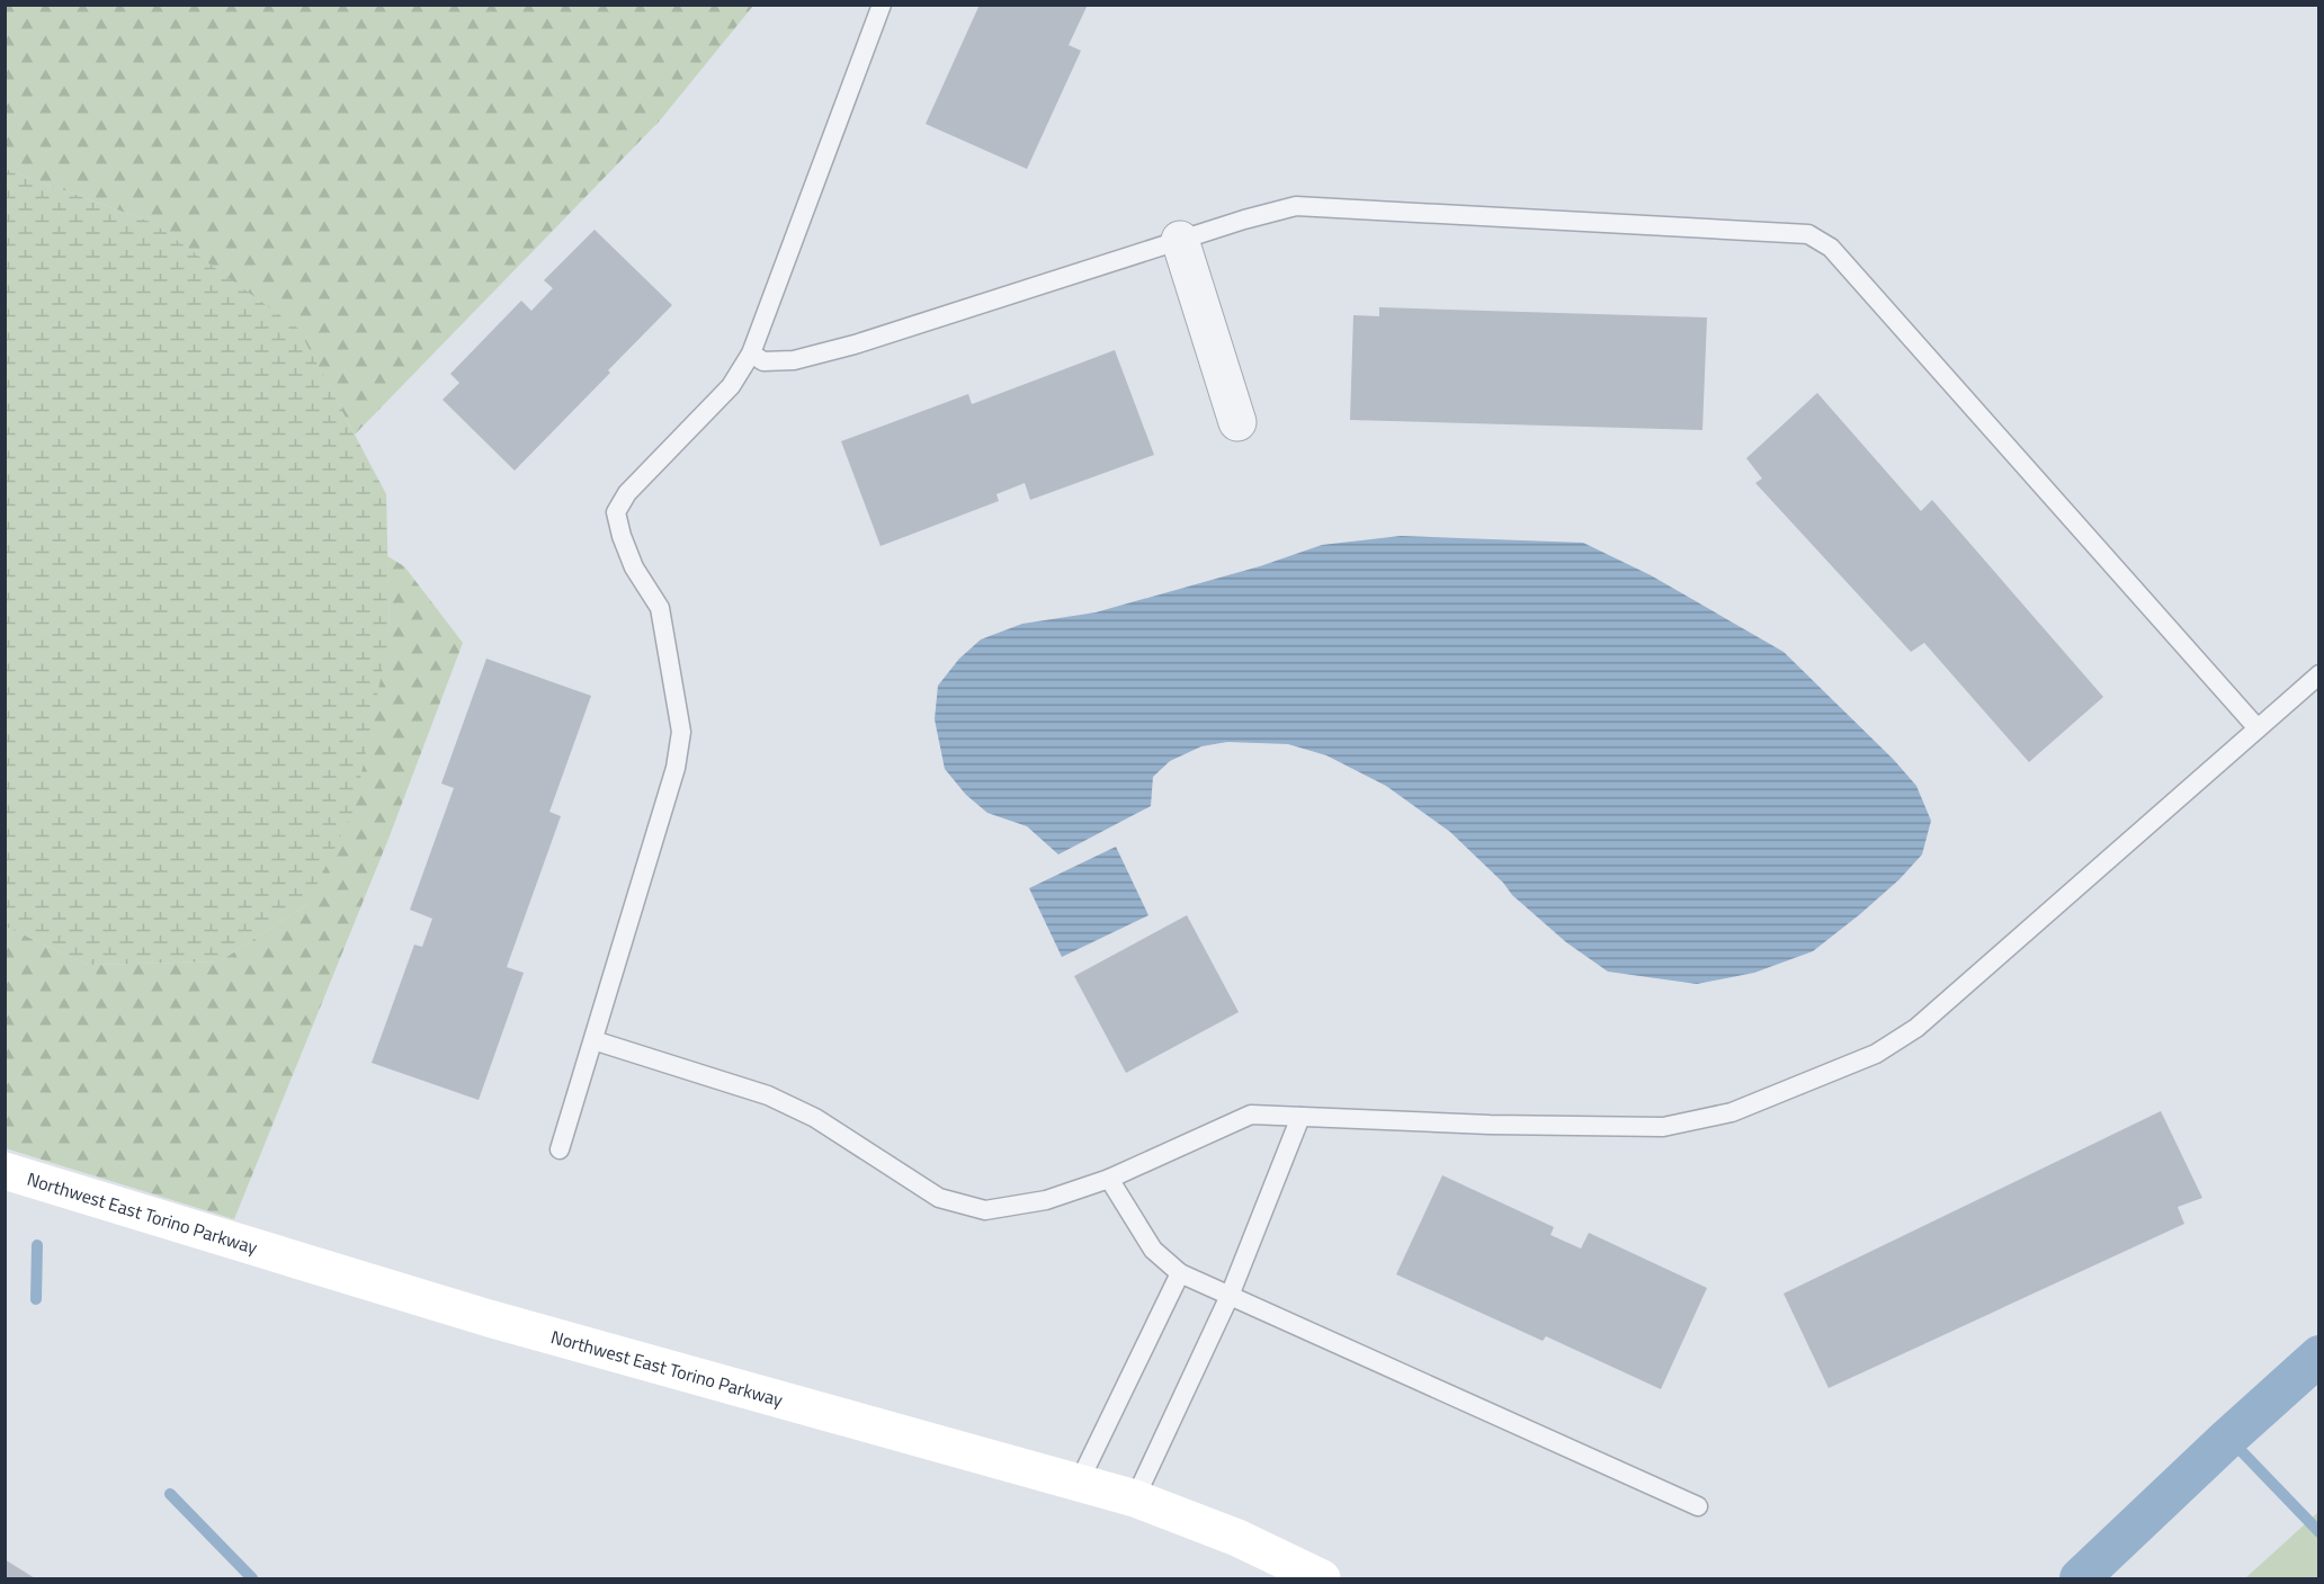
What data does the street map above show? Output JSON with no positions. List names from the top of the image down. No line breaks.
{"streets":{"street":["Northwest East Torino Parkway"]}}
